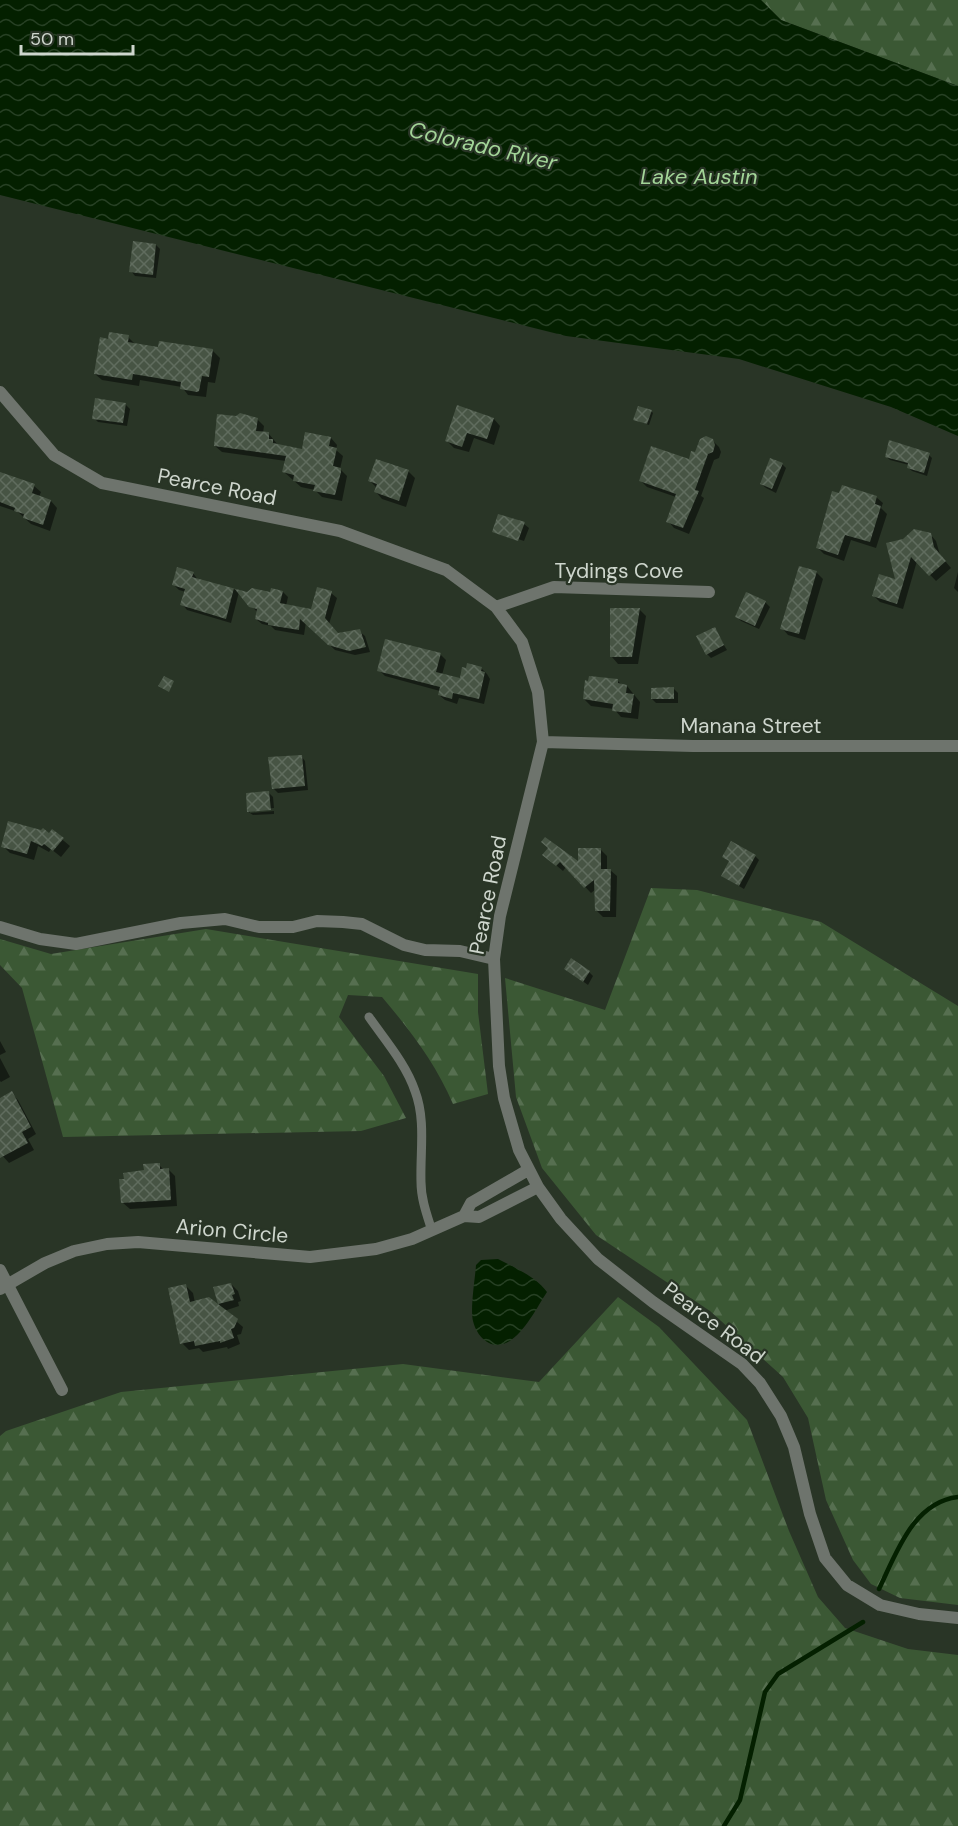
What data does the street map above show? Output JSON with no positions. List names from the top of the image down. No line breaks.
{"streets":{"street":["Pearce Road","Tydings Cove","Manana Street","Arion Circle"]},"crossings":[["Pearce Road","Tydings Cove"],["Pearce Road","Manana Street"],["Pearce Road","Arion Circle"]],"water":["Colorado River","Lake Austin"],"scale_bar":"50 m"}
